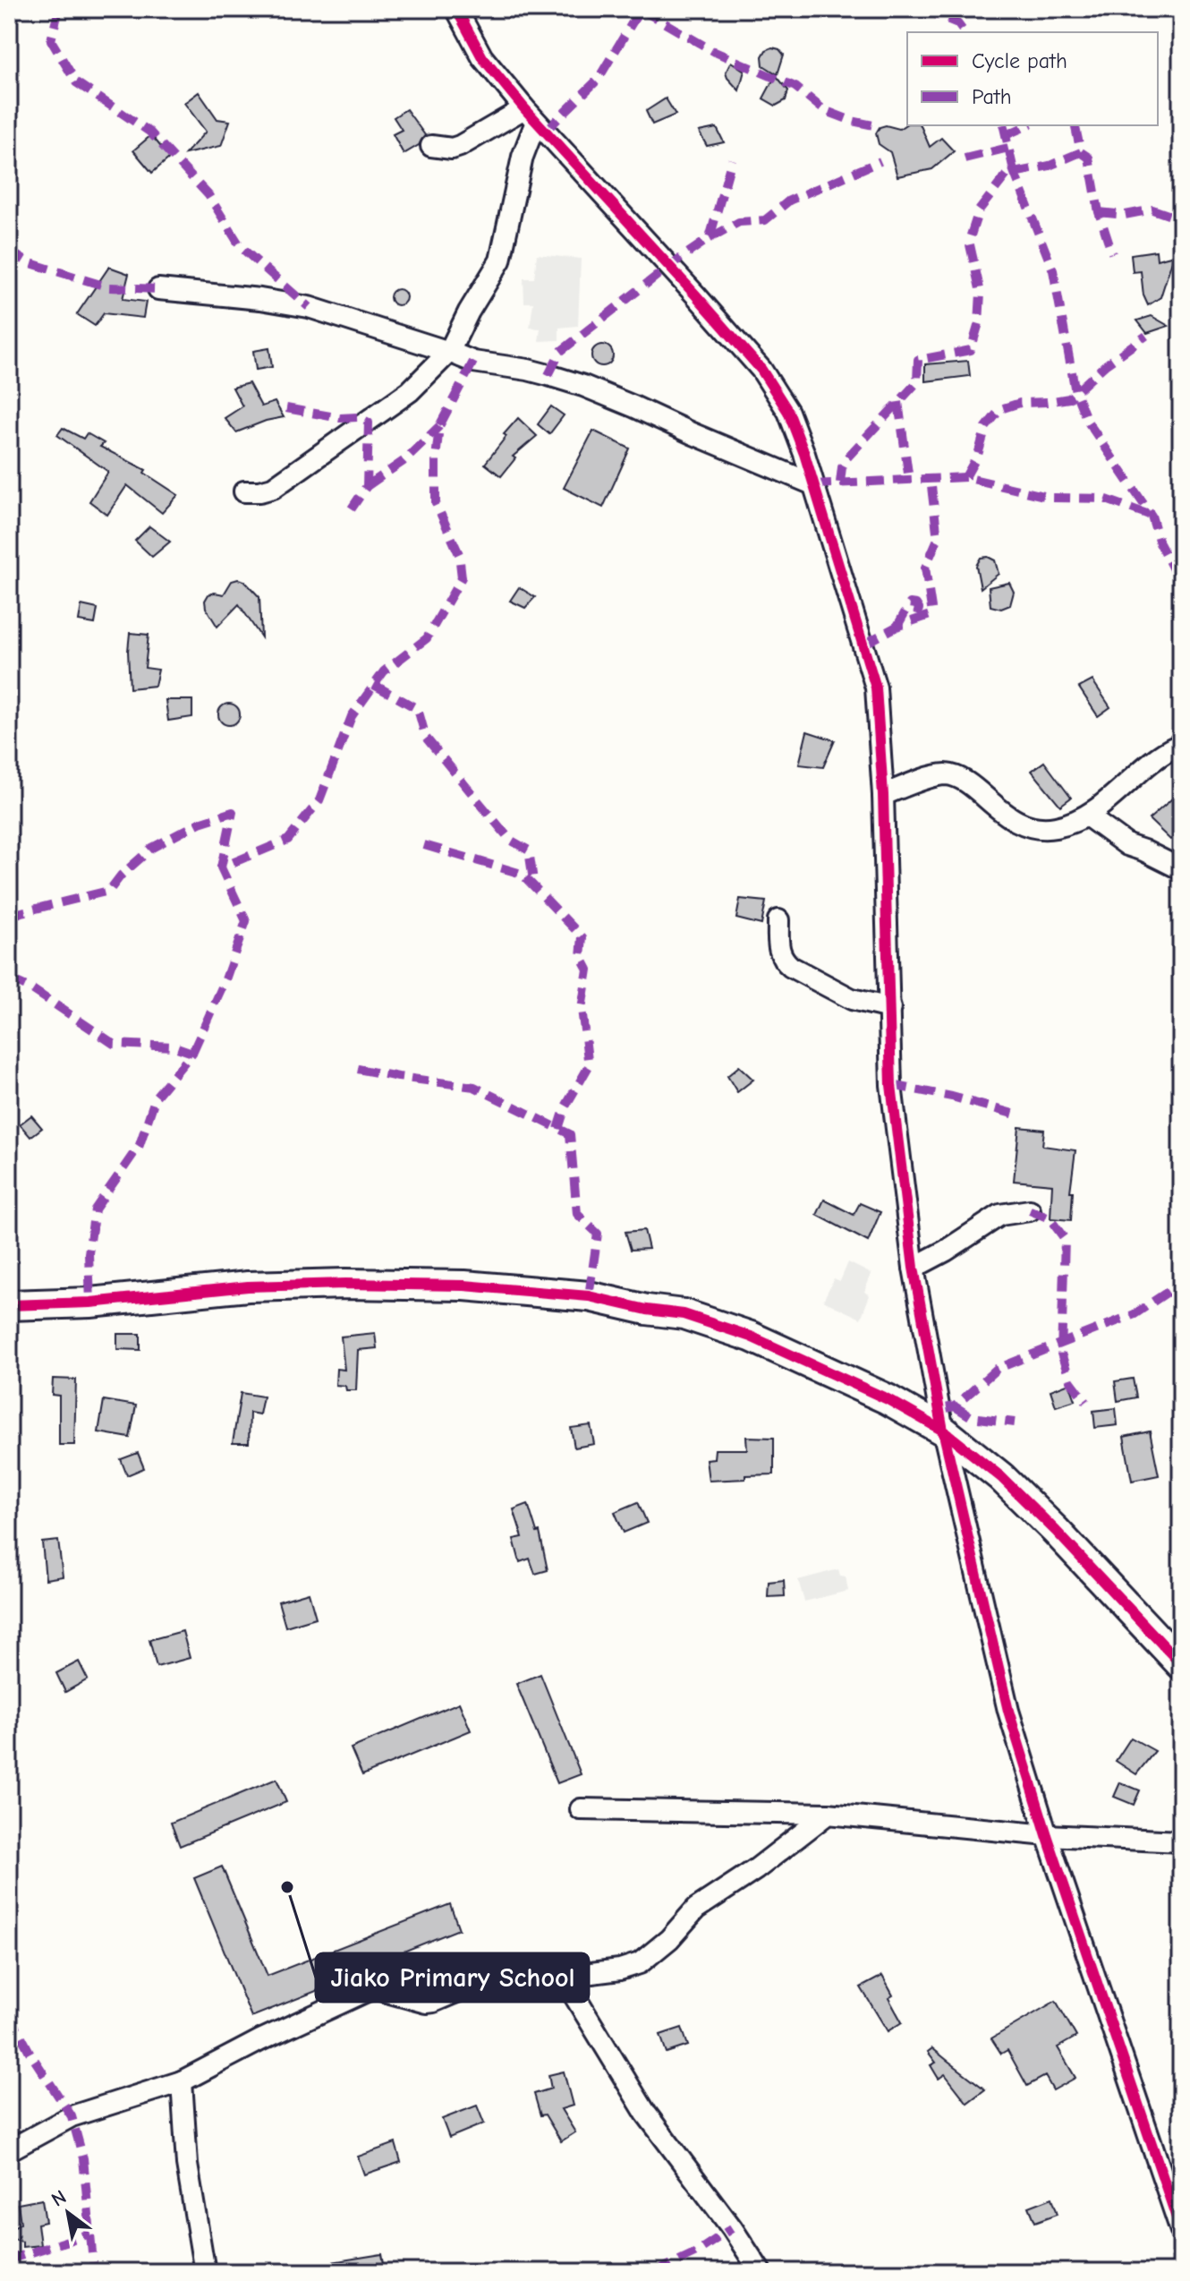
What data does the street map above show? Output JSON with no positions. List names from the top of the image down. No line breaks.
{"places":["Jiako Primary School"],"legend":["Cycle path","Path"],"north":"top left"}
